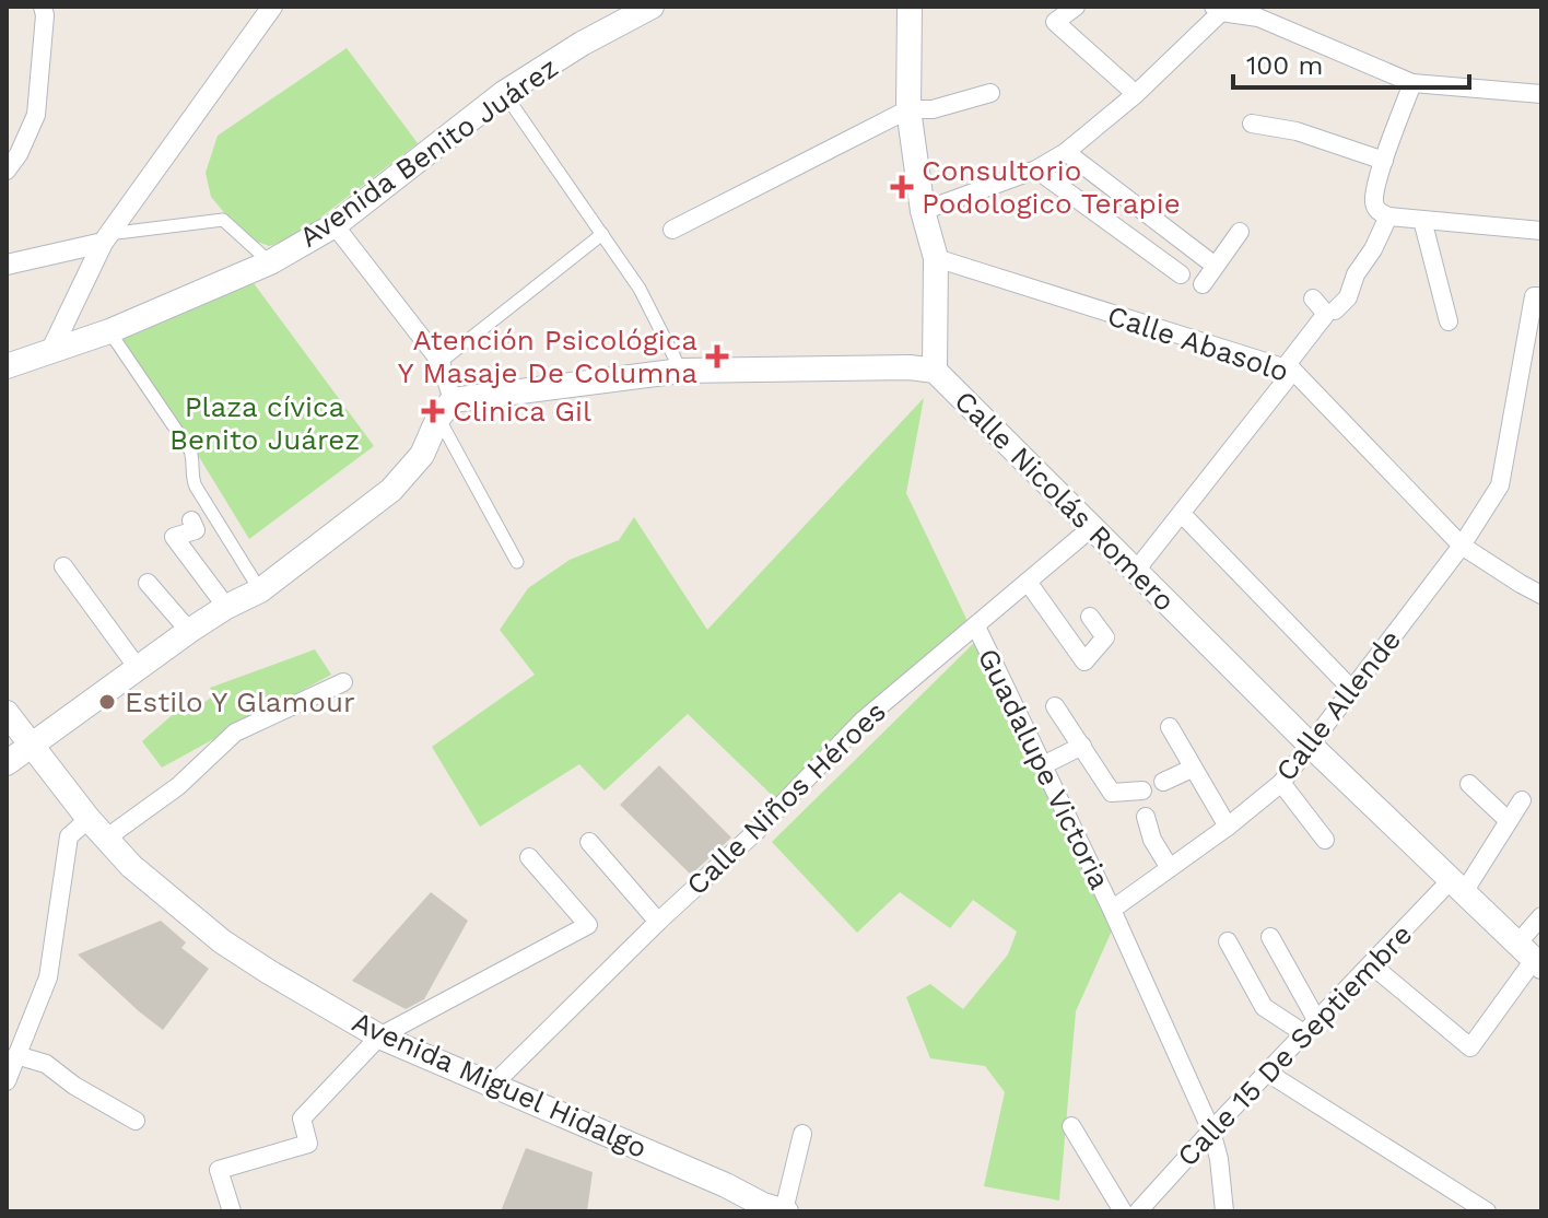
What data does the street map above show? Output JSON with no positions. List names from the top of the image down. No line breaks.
{"streets":{"main road":["Avenida Benito Juárez","Calle Nicolás Romero","Avenida Miguel Hidalgo"],"street":["Calle Abasolo","Calle Allende","Guadalupe Victoria","Calle Niños Héroes","Calle 15 De Septiembre"]},"crossings":[["Calle Abasolo","Calle Allende"],["Calle Nicolás Romero","Calle Allende"],["Calle Nicolás Romero","Calle Niños Héroes"],["Calle Nicolás Romero","Calle 15 De Septiembre"],["Calle Allende","Guadalupe Victoria"],["Guadalupe Victoria","Calle Niños Héroes"],["Guadalupe Victoria","Calle 15 De Septiembre"],["Calle Niños Héroes","Avenida Miguel Hidalgo"]],"parks":["Plaza cívica Benito Juárez"],"places":{"health":["Consultorio Podologico Terapie","Atención Psicológica Y Masaje De Columna","Clinica Gil"],"other":["Estilo Y Glamour"]},"scale_bar":"100 m"}
